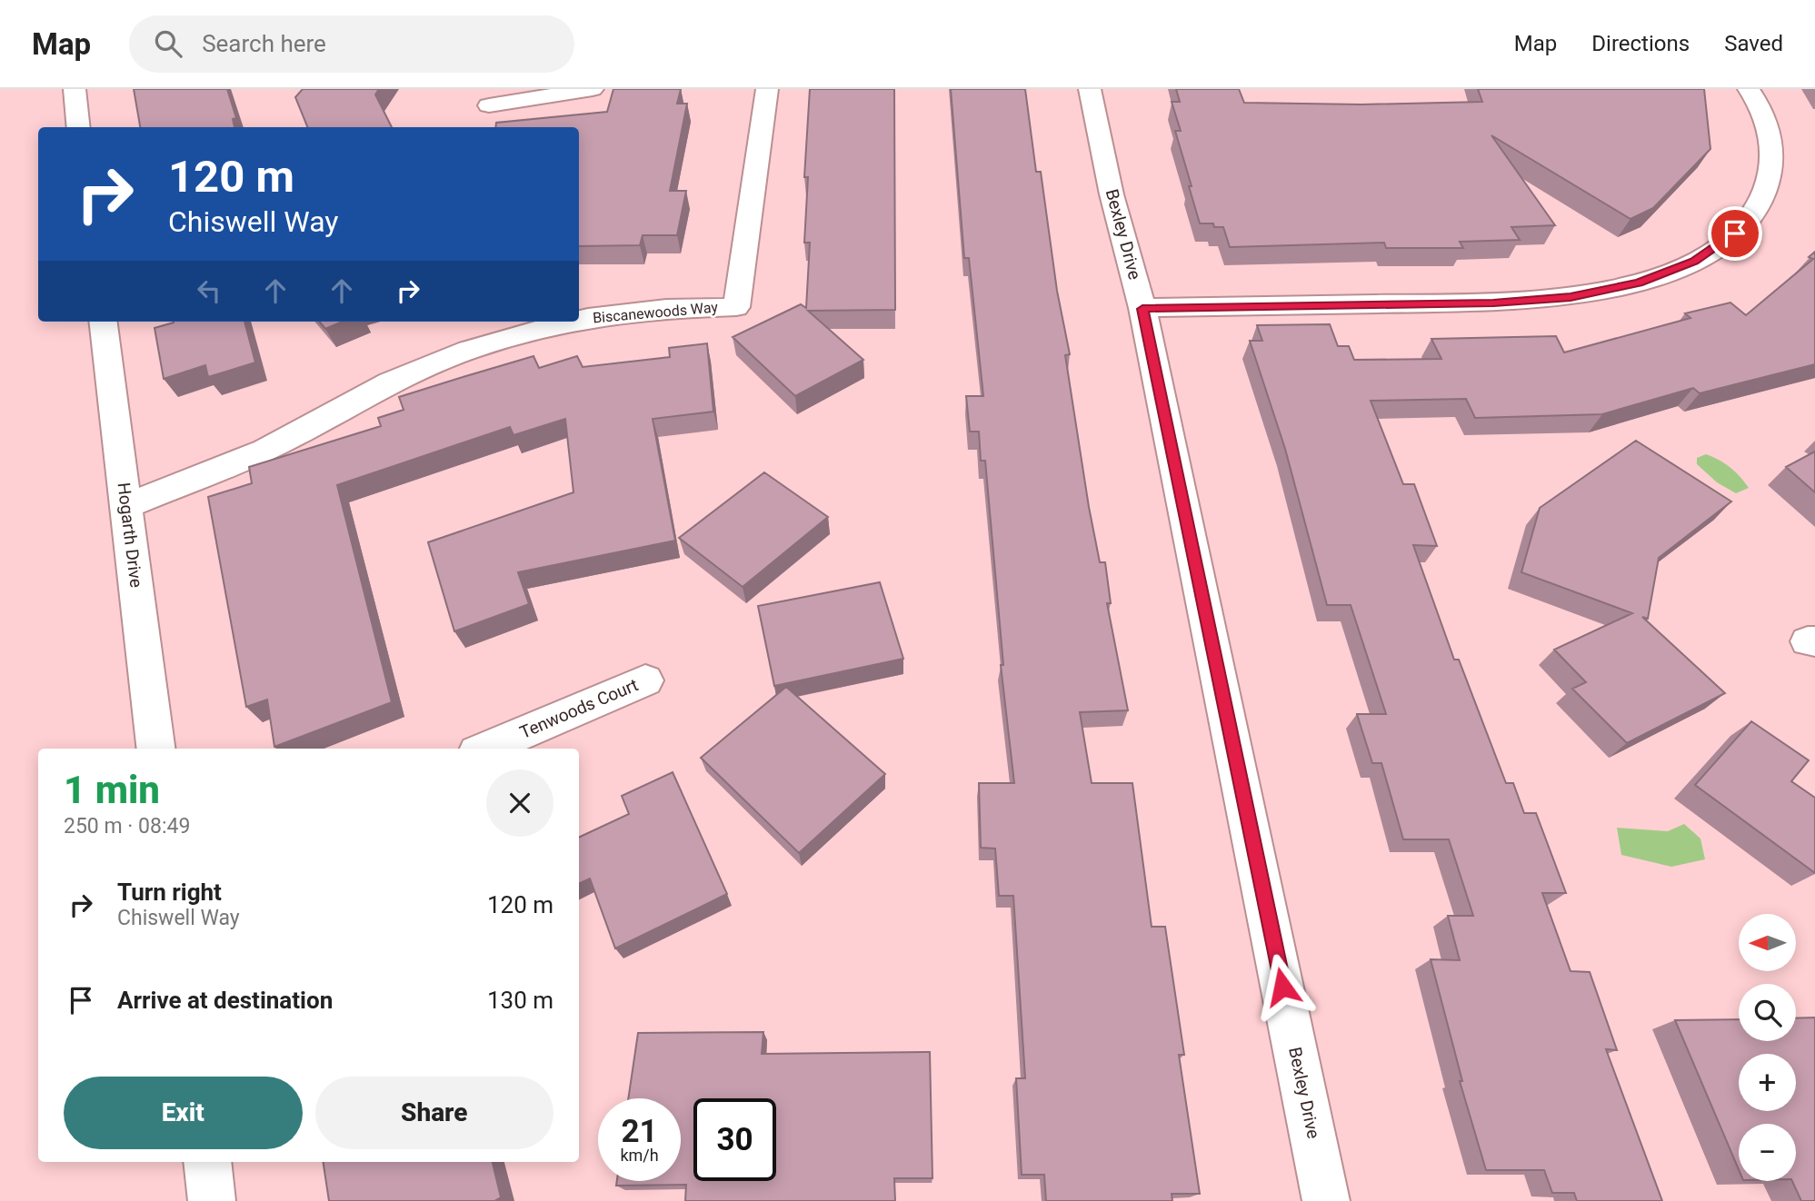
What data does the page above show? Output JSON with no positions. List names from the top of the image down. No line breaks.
{"streets":{"street":["Bexley Drive","Biscanewoods Way","Hogarth Drive","Tenwoods Court"]},"crossings":[["Biscanewoods Way","Hogarth Drive"]],"north":"left","page":{"header":"Map","search":"Search here","nav":["Map","Directions","Saved"],"turn":["120 m","Chiswell Way"],"heading":["1 min","250 m · 08:49"],"list":[{"name":"Turn right","note":"Chiswell Way","value":"120 m"},{"name":"Arrive at destination","value":"130 m"}],"map_buttons":["+","−"],"buttons":["Exit","Share"],"speed":"21 km/h","limit":"30"}}
